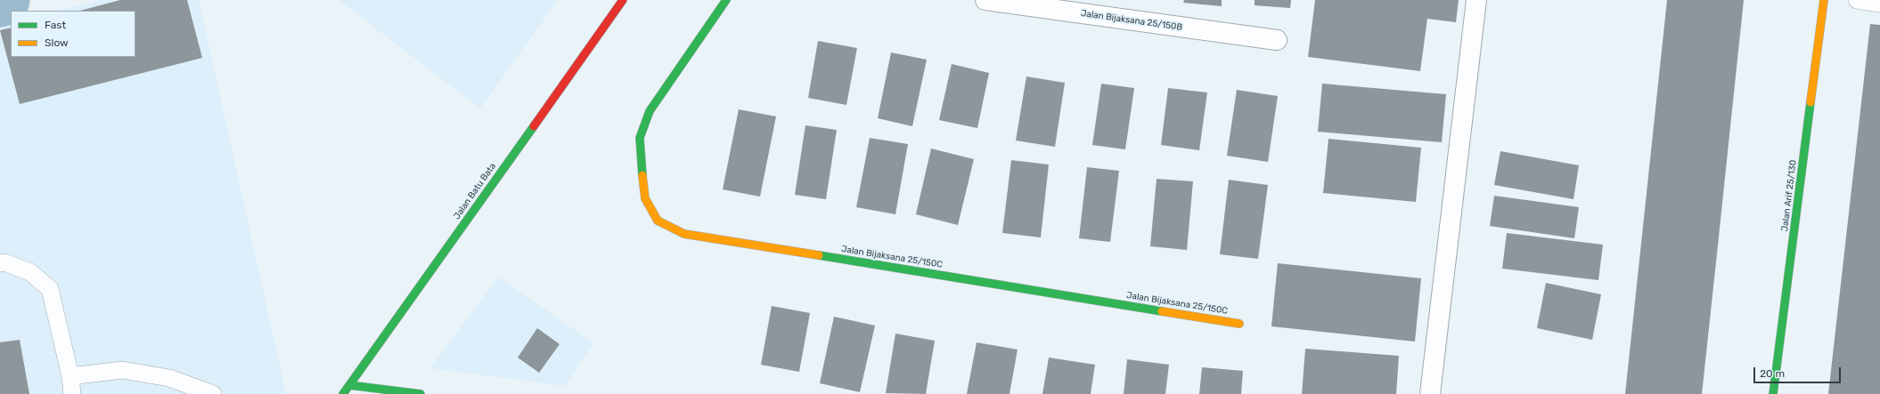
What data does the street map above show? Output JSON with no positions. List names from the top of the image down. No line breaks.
{"streets":{"street":["Jalan Bijaksana 25/150B","Jalan Batu Bata","Jalan Arif 25/130","Jalan Bijaksana 25/150C"]},"legend":["Fast","Slow"],"scale_bar":"20 m"}
